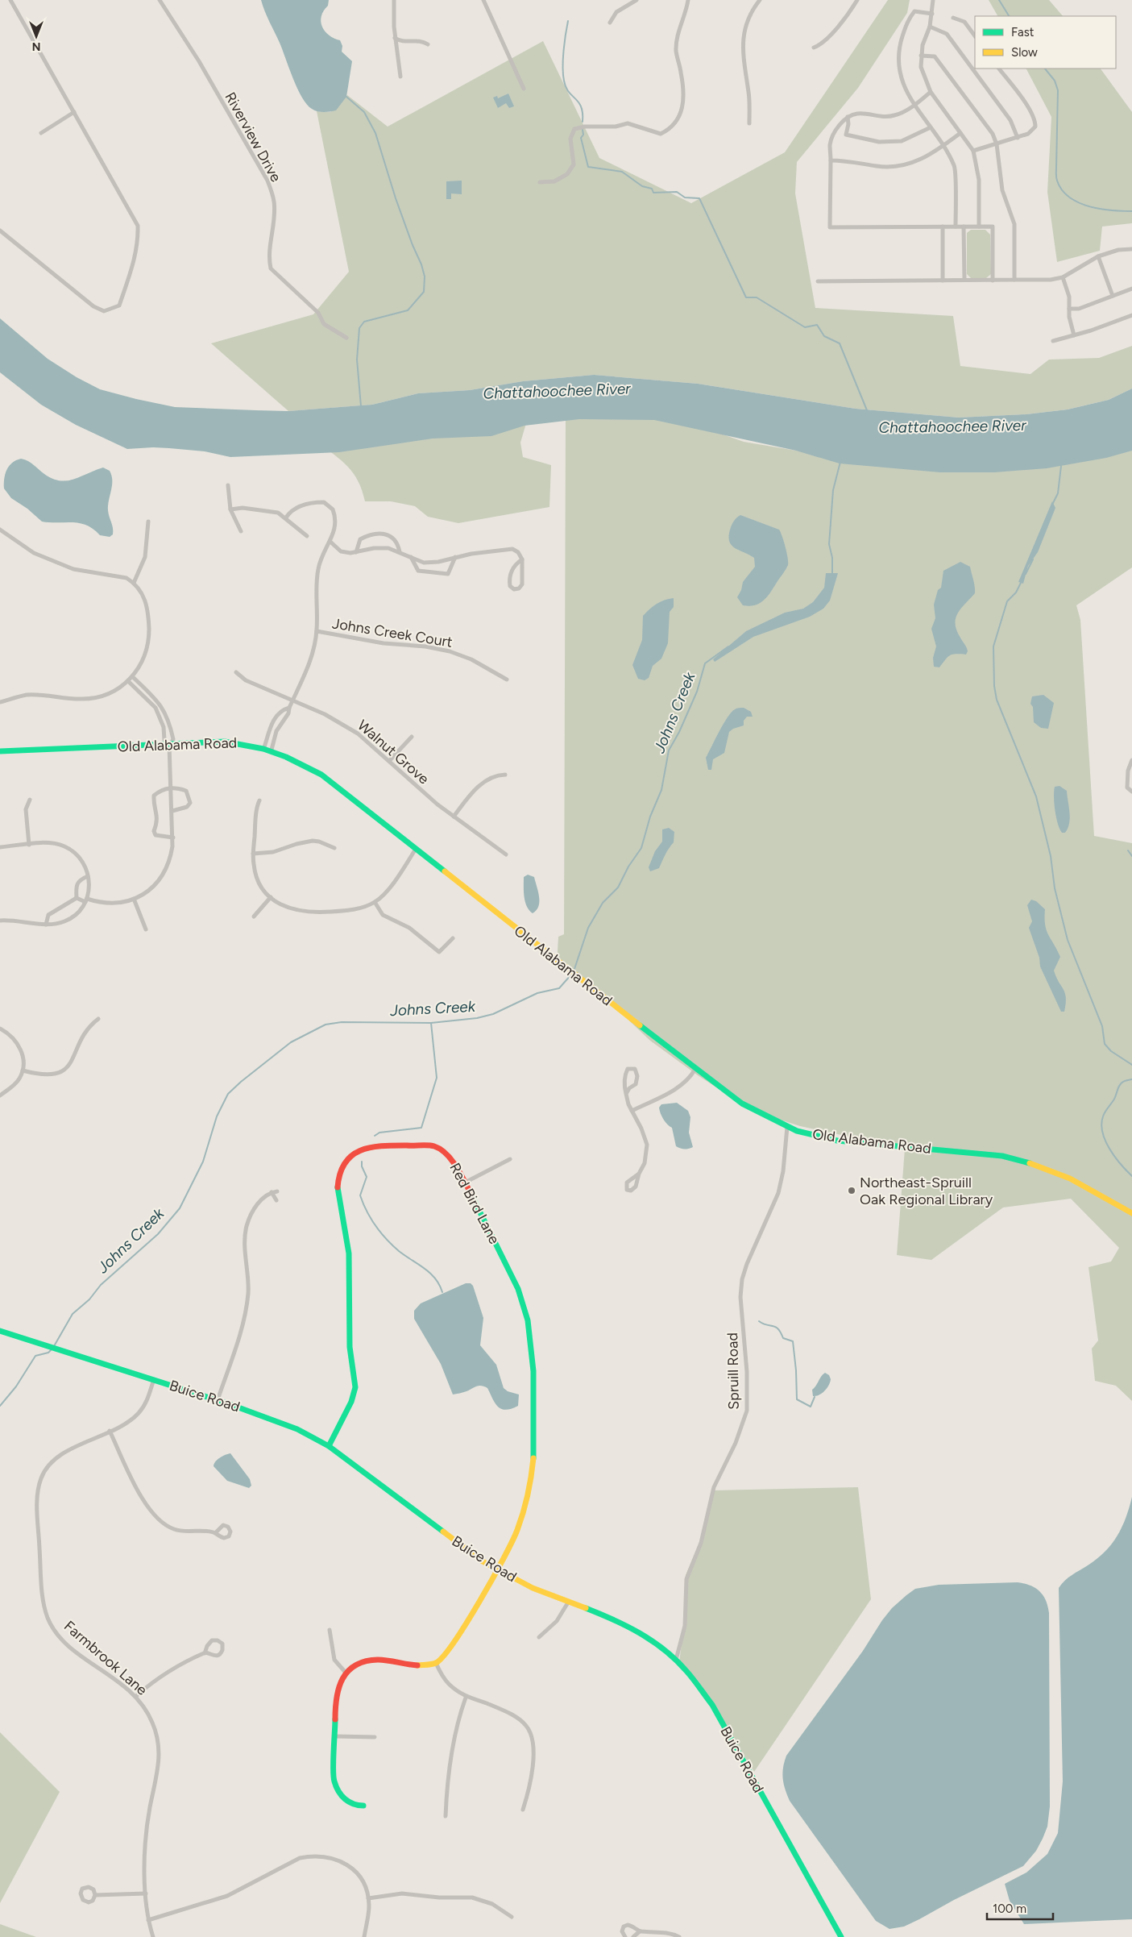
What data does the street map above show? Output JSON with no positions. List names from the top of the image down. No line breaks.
{"streets":{"street":["Riverview Drive","Johns Creek Court","Old Alabama Road","Walnut Grove","Red Bird Lane","Spruill Road","Buice Road","Farmbrook Lane"]},"crossings":[["Old Alabama Road","Spruill Road"],["Red Bird Lane","Buice Road"],["Spruill Road","Buice Road"],["Buice Road","Farmbrook Lane"]],"water":["Chattahoochee River","Johns Creek"],"places":["Northeast-Spruill Oak Regional Library"],"legend":["Fast","Slow"],"scale_bar":"100 m","north":"bottom"}
